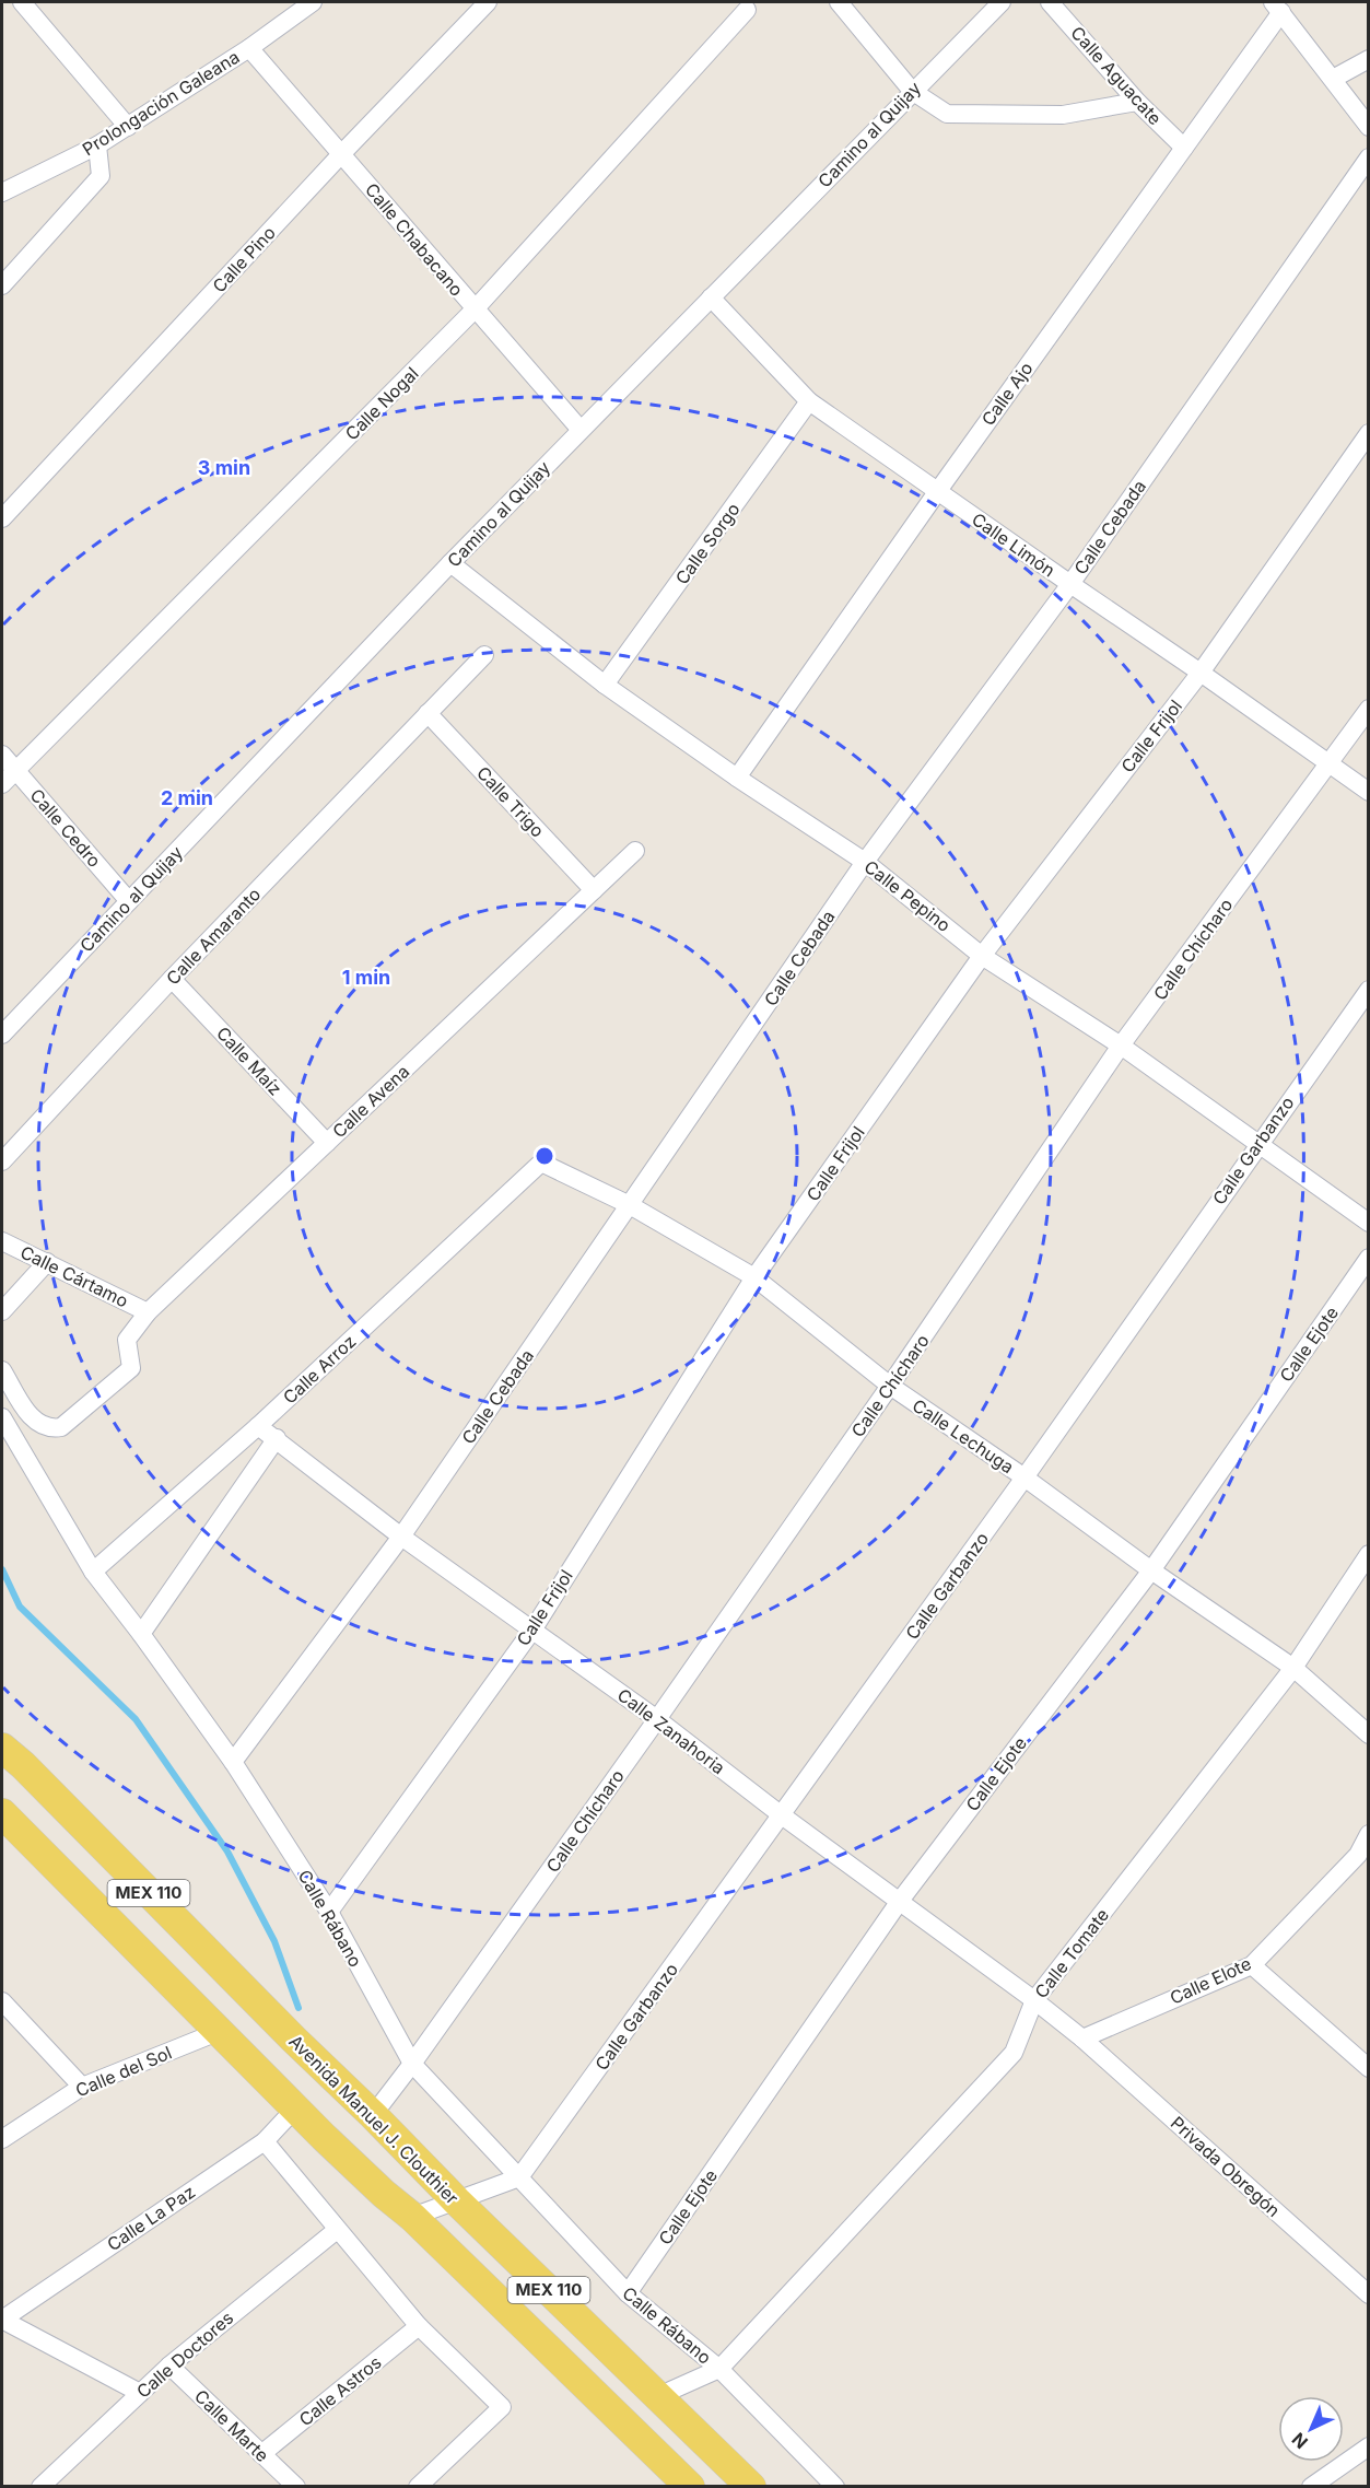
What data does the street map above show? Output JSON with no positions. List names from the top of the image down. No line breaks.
{"streets":{"main road":["MEX 110","Avenida Manuel J. Clouthier"],"street":["Calle Aguacate","Prolongación Galeana","Camino al Quijay","Calle Chabacano","Calle Pino","Calle Ajo","Calle Nogal","Calle Cebada","Calle Sorgo","Calle Limón","Calle Frijol","Calle Trigo","Calle Cedro","Calle Pepino","Calle Amaranto","Calle Chícharo","Calle Maíz","Calle Avena","Calle Garbanzo","Calle Cártamo","Calle Ejote","Calle Arroz","Calle Lechuga","Calle Zanahoria","Calle Rábano","Calle Tomate","Calle Elote","Calle del Sol","Privada Obregón","Calle La Paz","Calle Doctores","Calle Astros","Calle Marte"]},"crossings":[["Calle Aguacate","Calle Ajo"],["Prolongación Galeana","Calle Chabacano"],["Camino al Quijay","Calle Chabacano"],["Camino al Quijay","Calle Limón"],["Camino al Quijay","Calle Cedro"],["Camino al Quijay","Calle Pepino"],["Calle Chabacano","Calle Pino"],["Calle Chabacano","Calle Nogal"],["Calle Ajo","Calle Limón"],["Calle Ajo","Calle Pepino"],["Calle Nogal","Calle Cedro"],["Calle Cebada","Calle Limón"],["Calle Cebada","Calle Pepino"],["Calle Cebada","Calle Lechuga"],["Calle Cebada","Calle Zanahoria"],["Calle Cebada","Calle Rábano"],["Calle Sorgo","Calle Limón"],["Calle Sorgo","Calle Pepino"],["Calle Limón","Calle Frijol"],["Calle Limón","Calle Chícharo"],["Calle Frijol","Calle Pepino"],["Calle Frijol","Calle Lechuga"],["Calle Frijol","Calle Zanahoria"],["Calle Frijol","Calle Rábano"],["Calle Trigo","Calle Amaranto"],["Calle Trigo","Calle Avena"],["Calle Pepino","Calle Chícharo"],["Calle Pepino","Calle Garbanzo"],["Calle Amaranto","Calle Maíz"],["Calle Chícharo","Calle Lechuga"],["Calle Chícharo","Calle Zanahoria"],["Calle Chícharo","Calle Rábano"],["Calle Chícharo","Avenida Manuel J. Clouthier"],["Calle Maíz","Calle Avena"],["Calle Avena","Calle Cártamo"],["Calle Garbanzo","Calle Lechuga"],["Calle Garbanzo","Calle Zanahoria"],["Calle Garbanzo","Calle Rábano"],["Calle Ejote","Calle Lechuga"],["Calle Ejote","Calle Zanahoria"],["Calle Ejote","Calle Rábano"],["Calle Arroz","Calle Lechuga"],["Calle Arroz","Calle Zanahoria"],["Calle Arroz","Calle Rábano"],["Calle Lechuga","Calle Tomate"],["Calle Zanahoria","Calle Tomate"],["Calle Zanahoria","Calle Elote"],["Calle Zanahoria","Privada Obregón"],["MEX 110","Calle del Sol"],["MEX 110","Calle La Paz"],["Calle Rábano","Calle Tomate"],["Calle Tomate","Avenida Manuel J. Clouthier"],["Calle Elote","Privada Obregón"],["Calle Doctores","Calle Marte"],["Calle Astros","Calle Marte"]],"north":"bottom left","rings":["3 min","2 min","1 min"]}
